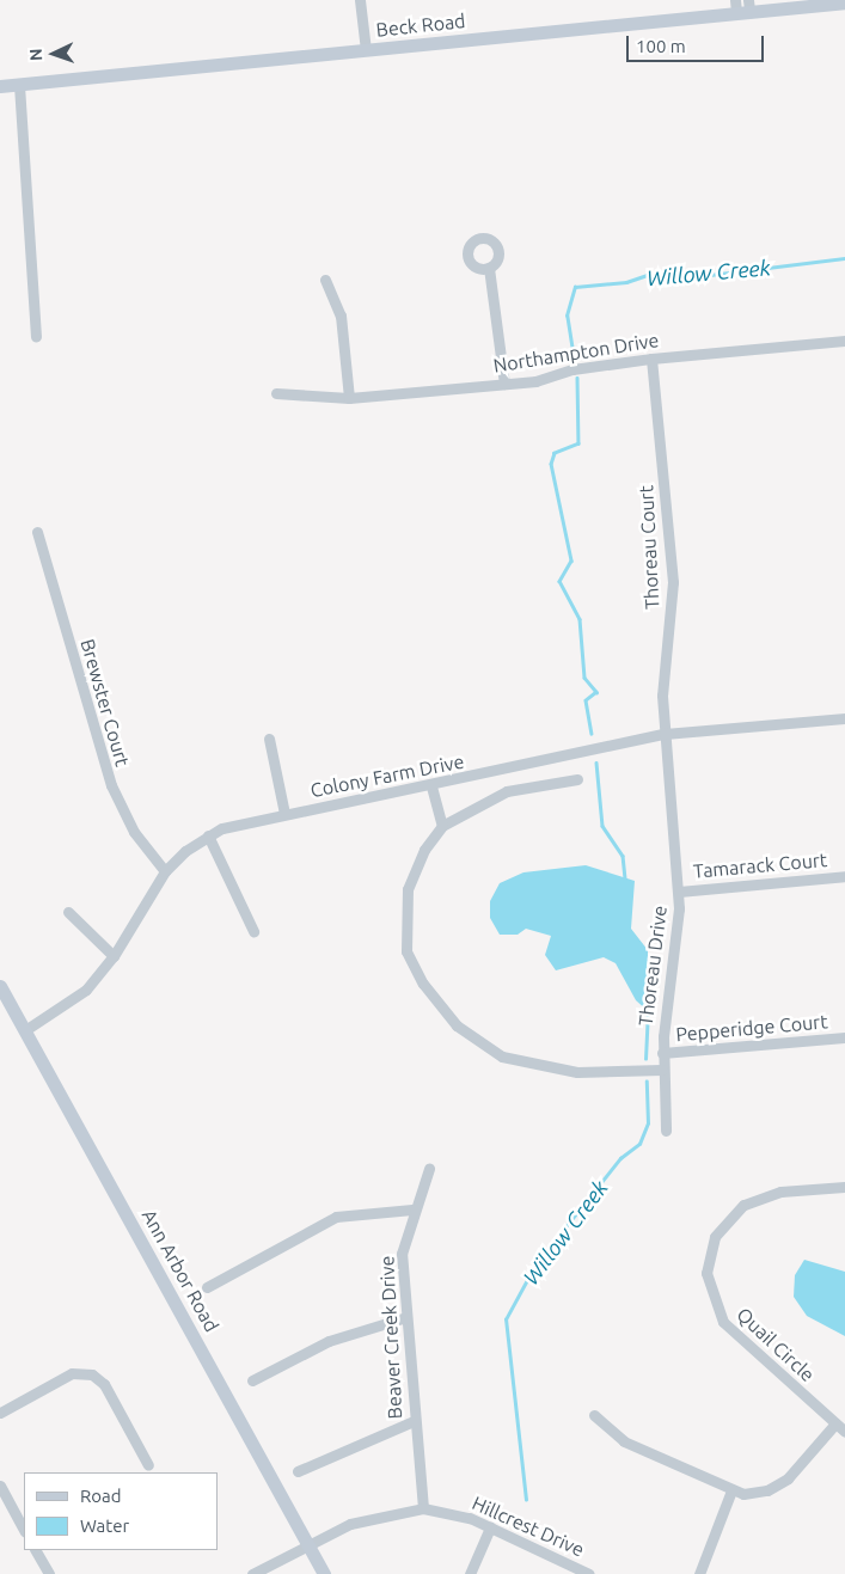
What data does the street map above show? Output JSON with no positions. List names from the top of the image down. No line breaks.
{"streets":{"main road":["Beck Road","Ann Arbor Road"],"street":["Northampton Drive","Thoreau Court","Brewster Court","Colony Farm Drive","Tamarack Court","Thoreau Drive","Pepperidge Court","Beaver Creek Drive","Quail Circle","Hillcrest Drive"]},"crossings":[["Northampton Drive","Thoreau Court"],["Thoreau Court","Colony Farm Drive"],["Thoreau Court","Thoreau Drive"],["Brewster Court","Colony Farm Drive"],["Colony Farm Drive","Thoreau Drive"],["Colony Farm Drive","Ann Arbor Road"],["Tamarack Court","Thoreau Drive"],["Thoreau Drive","Pepperidge Court"],["Ann Arbor Road","Hillcrest Drive"],["Beaver Creek Drive","Hillcrest Drive"]],"water":["Willow Creek"],"legend":["Road","Water"],"scale_bar":"100 m","north":"left"}
